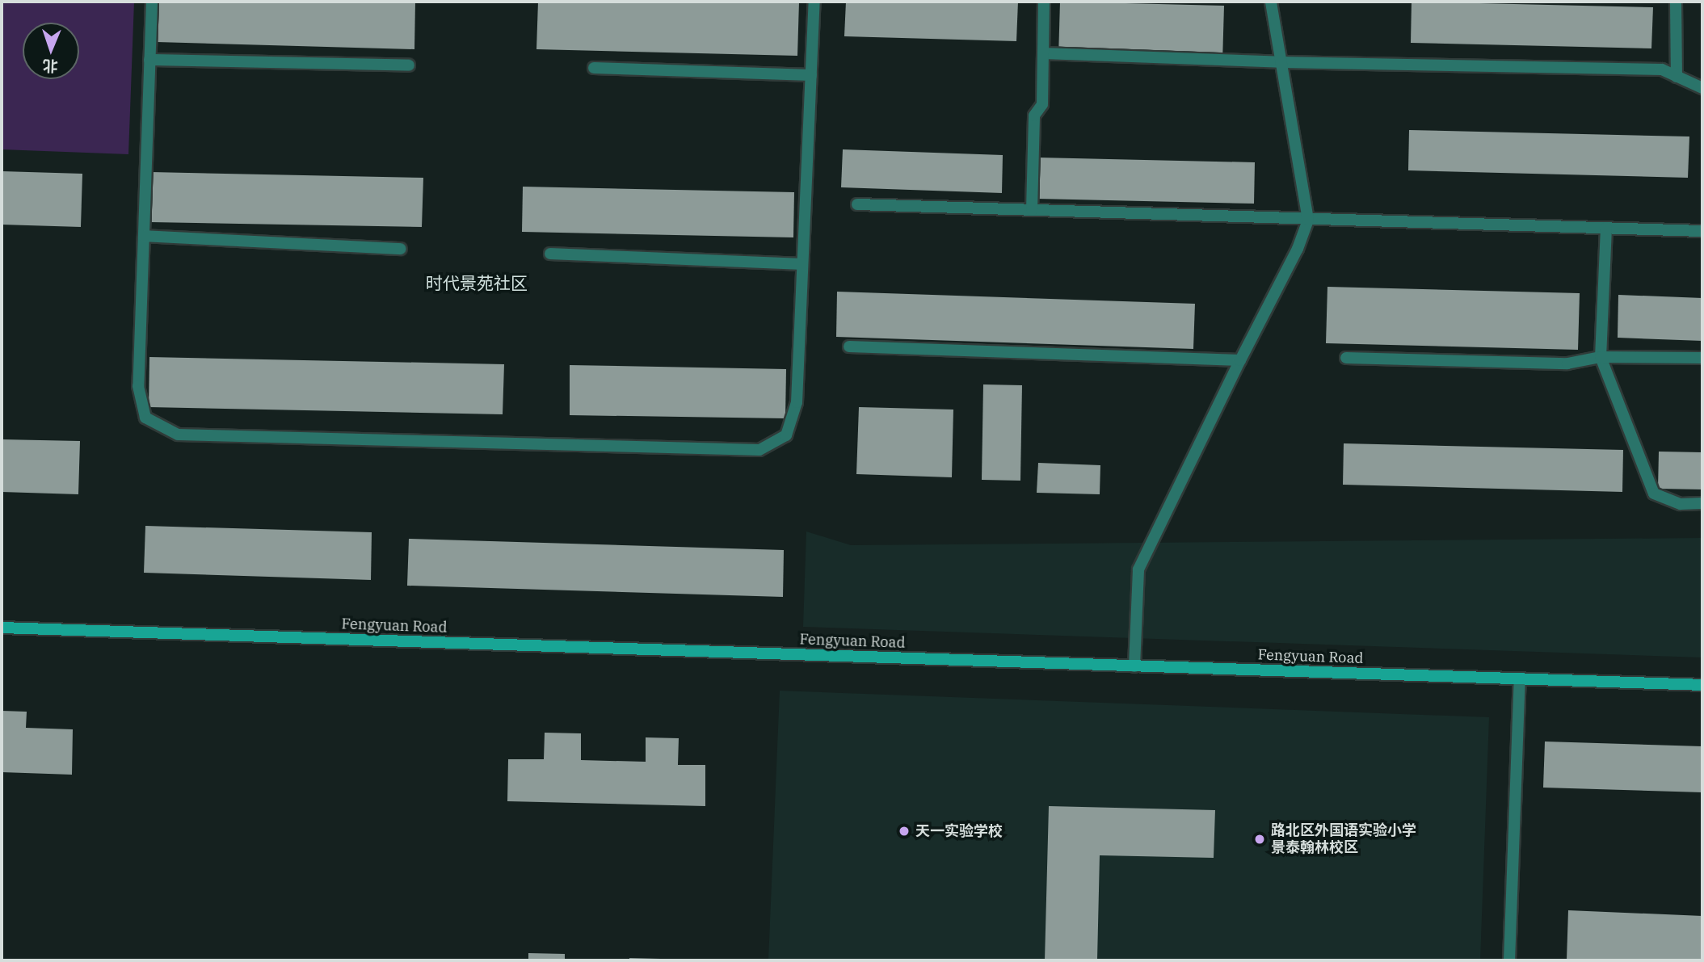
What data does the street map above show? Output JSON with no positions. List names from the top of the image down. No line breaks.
{"streets":{"street":["Fengyuan Road"]},"districts":["时代景苑社区"],"places":["天一实验学校","路北区外国语实验小学 景泰翰林校区"],"north":"bottom"}
